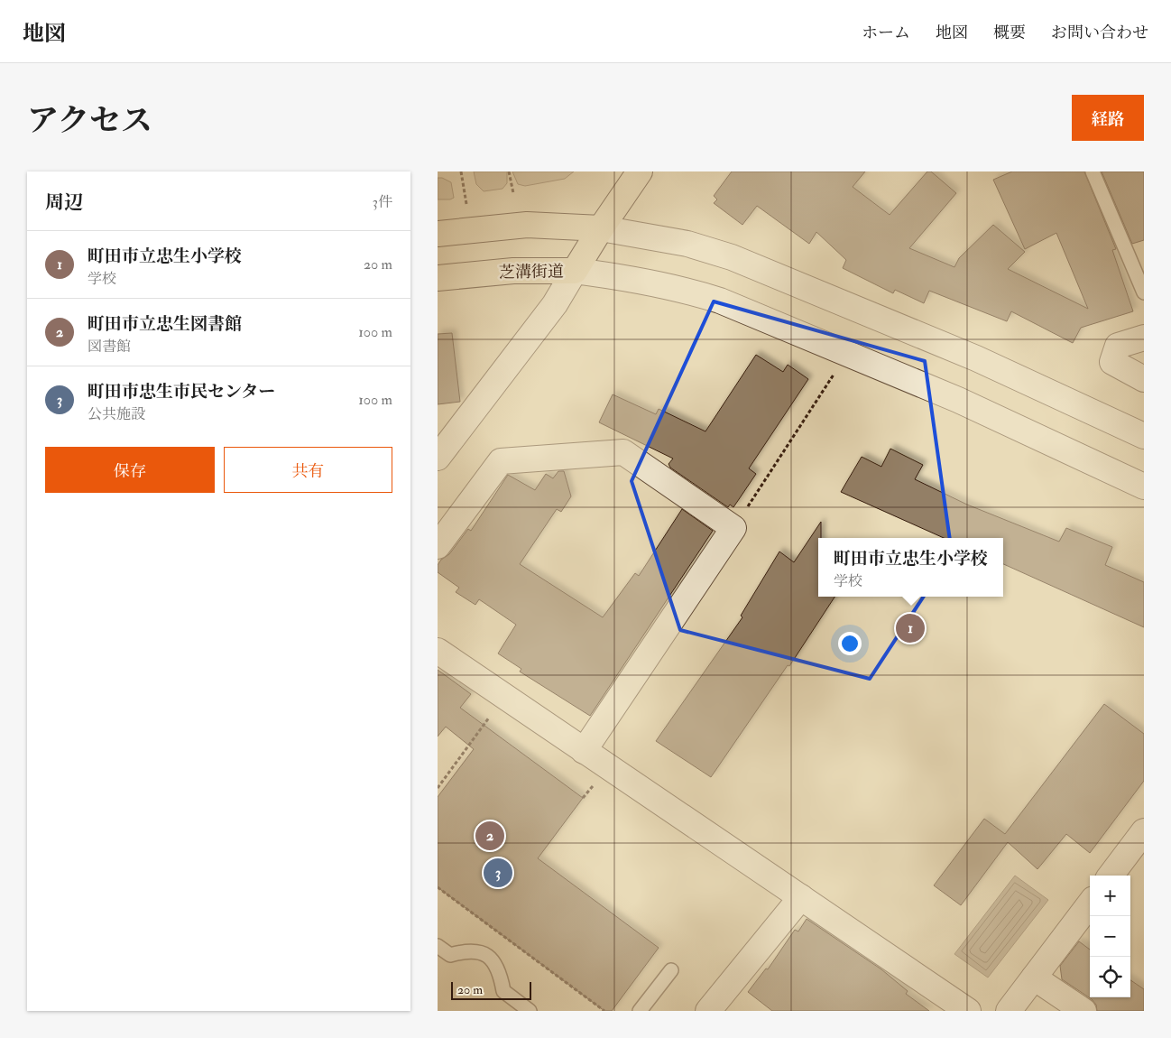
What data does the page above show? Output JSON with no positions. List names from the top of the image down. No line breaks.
{"streets":{"main road":["芝溝街道"]},"scale_bar":"20 m","page":{"header":"地図","nav":["ホーム","地図","概要","お問い合わせ"],"title":"アクセス","buttons":["経路",["保存","共有"]],"heading":["周辺","3件"],"list":[{"mark":"1","name":"町田市立忠生小学校","note":"学校","value":"20 m"},{"mark":"2","name":"町田市立忠生図書館","note":"図書館","value":"100 m"},{"mark":"3","name":"町田市忠生市民センター","note":"公共施設","value":"100 m"}],"popup":["町田市立忠生小学校","学校"],"pins":["1","2","3"],"map_buttons":["+","−"],"scale":"20 m"}}
